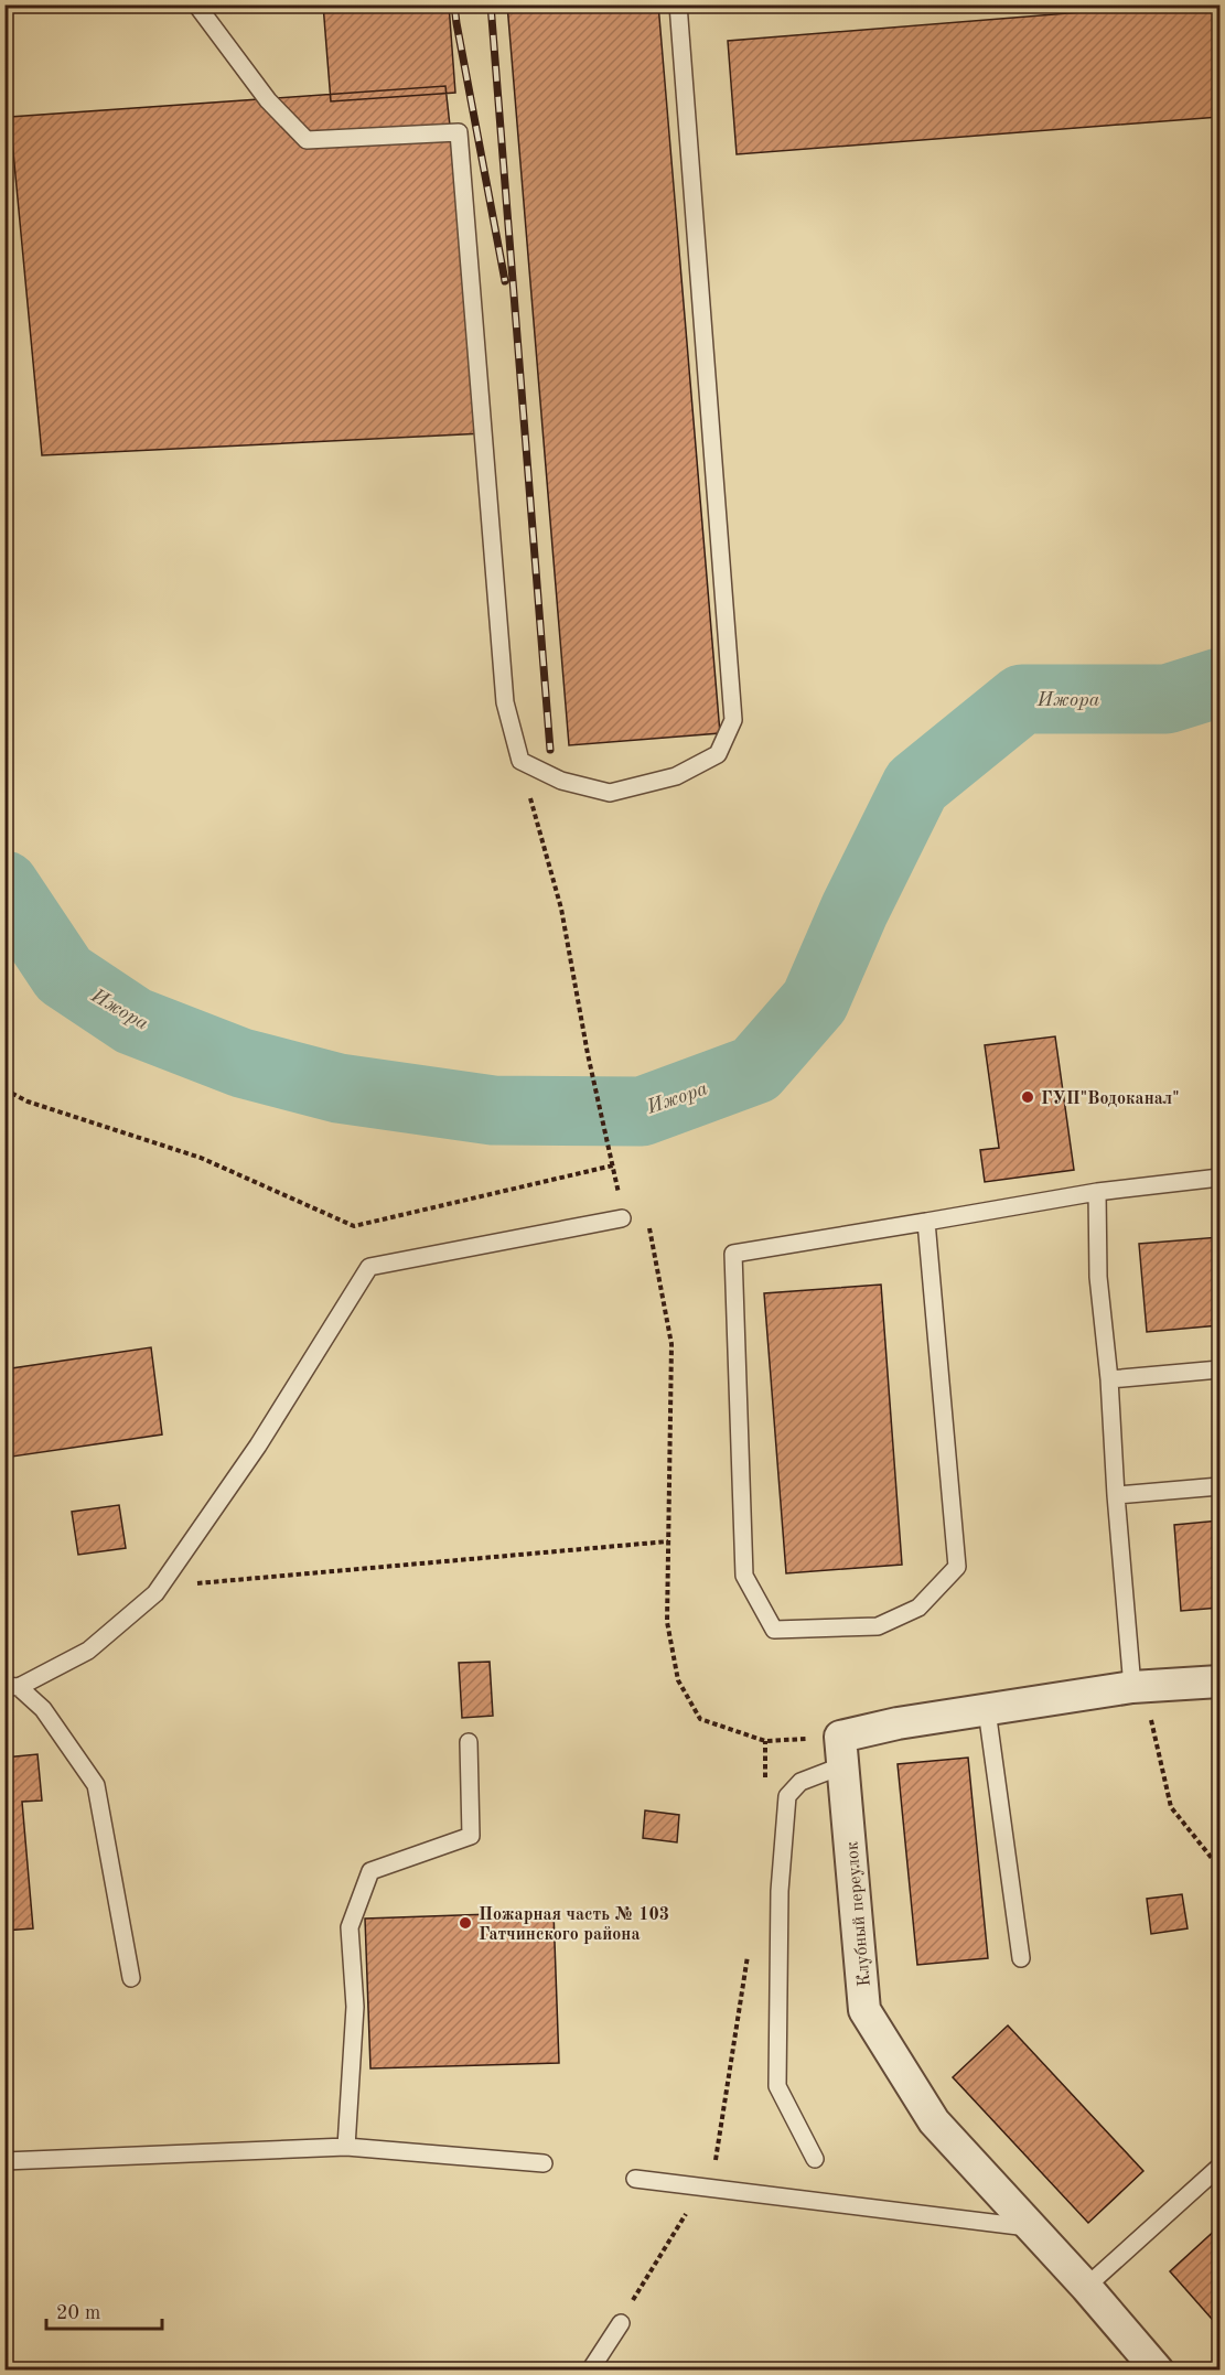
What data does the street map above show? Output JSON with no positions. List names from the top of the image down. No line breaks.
{"streets":{"street":["Клубный переулок"]},"water":["Ижора"],"places":["ГУП\"Водоканал\"","Пожарная часть № 103 Гатчинского района"],"scale_bar":"20 m"}
